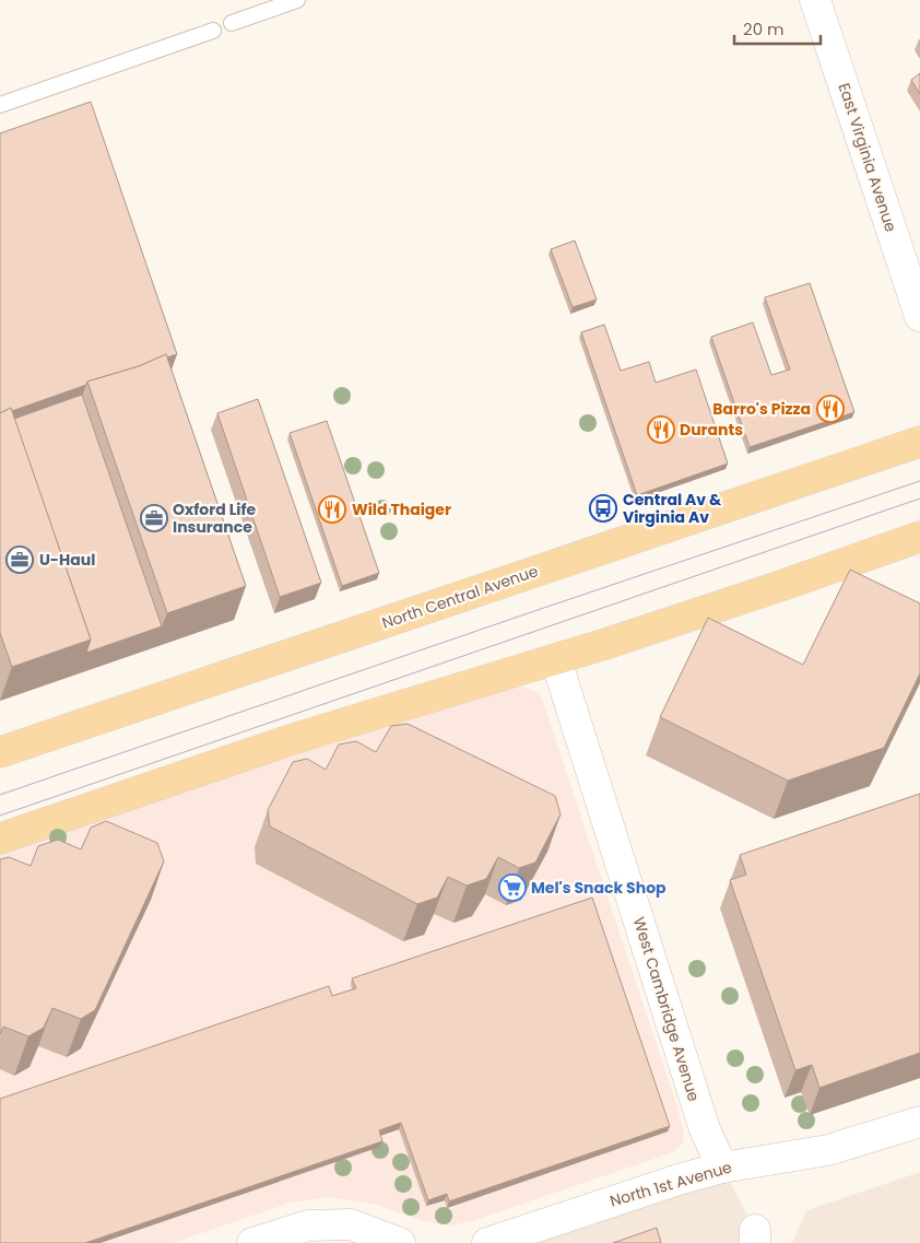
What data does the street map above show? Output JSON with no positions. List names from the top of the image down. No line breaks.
{"streets":{"main road":["North Central Avenue"],"street":["East Virginia Avenue","West Cambridge Avenue","North 1st Avenue"]},"crossings":[["West Cambridge Avenue","North 1st Avenue"]],"places":{"restaurant":["Barro's Pizza","Durants","Wild Thaiger"],"bus stop":["Central Av & Virginia Av"],"office":["Oxford Life Insurance","U-Haul"],"supermarket":["Mel's Snack Shop"]},"scale_bar":"20 m"}
